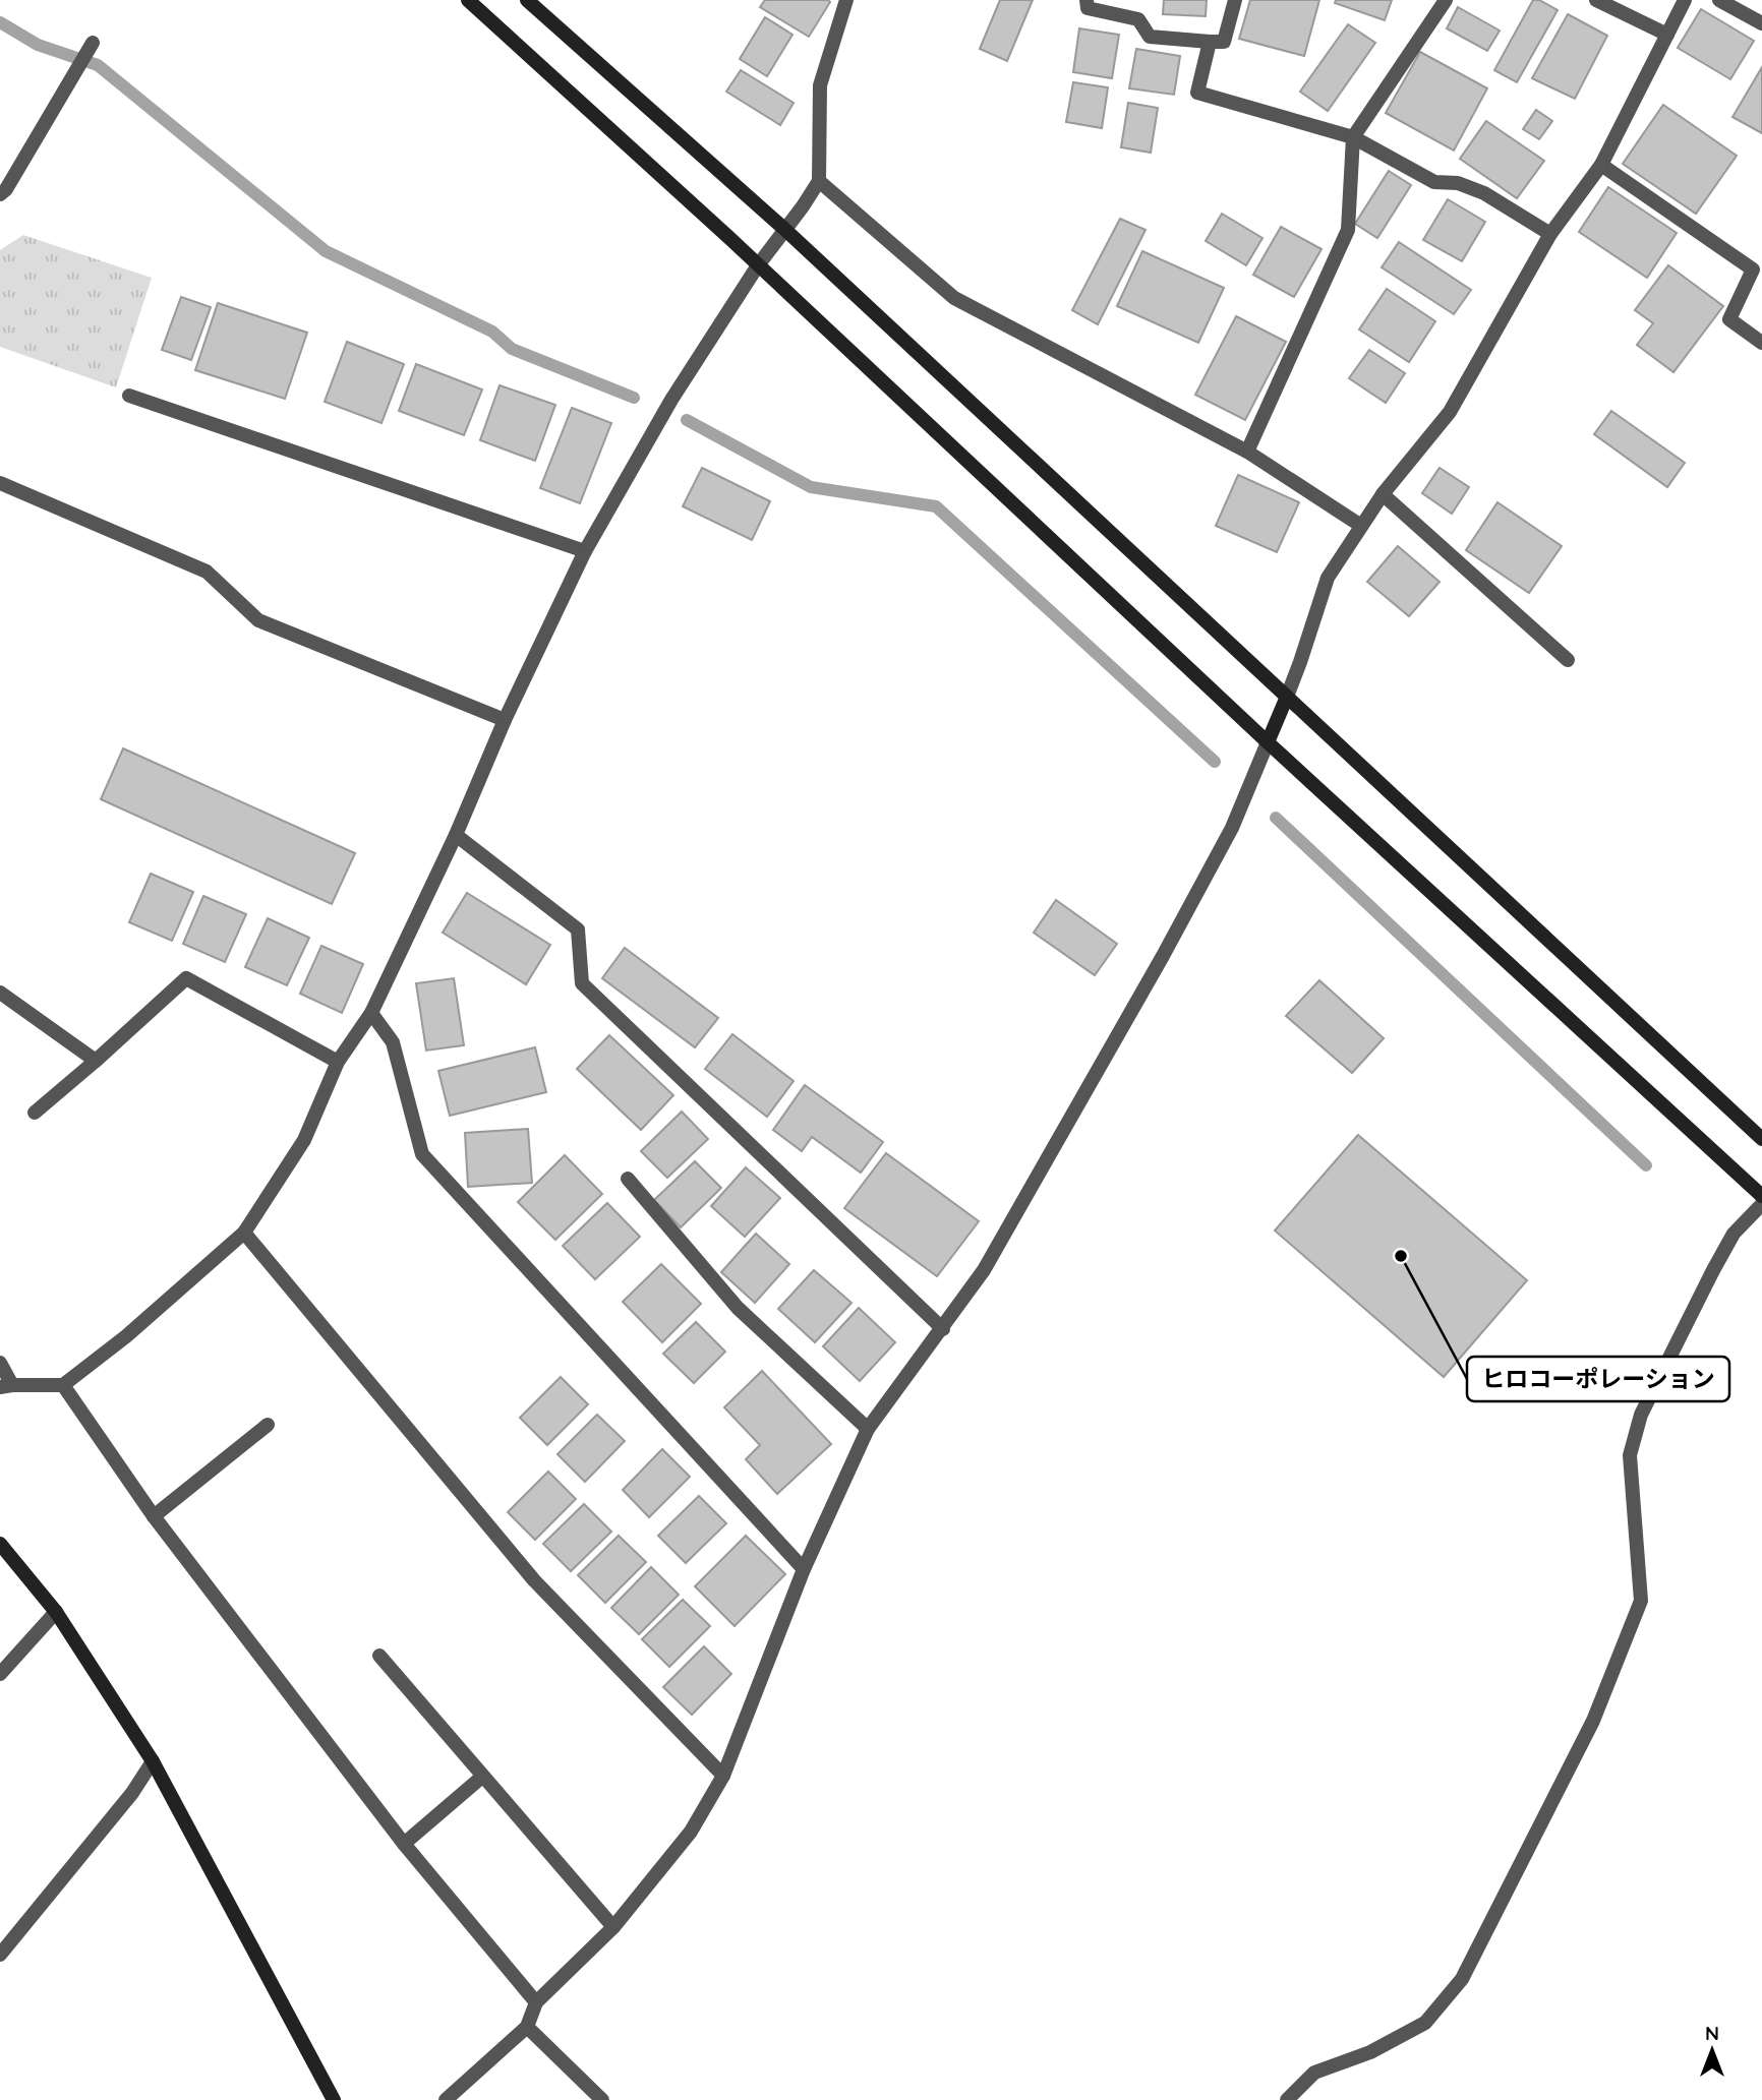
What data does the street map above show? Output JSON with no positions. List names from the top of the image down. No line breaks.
{"places":["ヒロコーポレーション"],"north":"top"}
